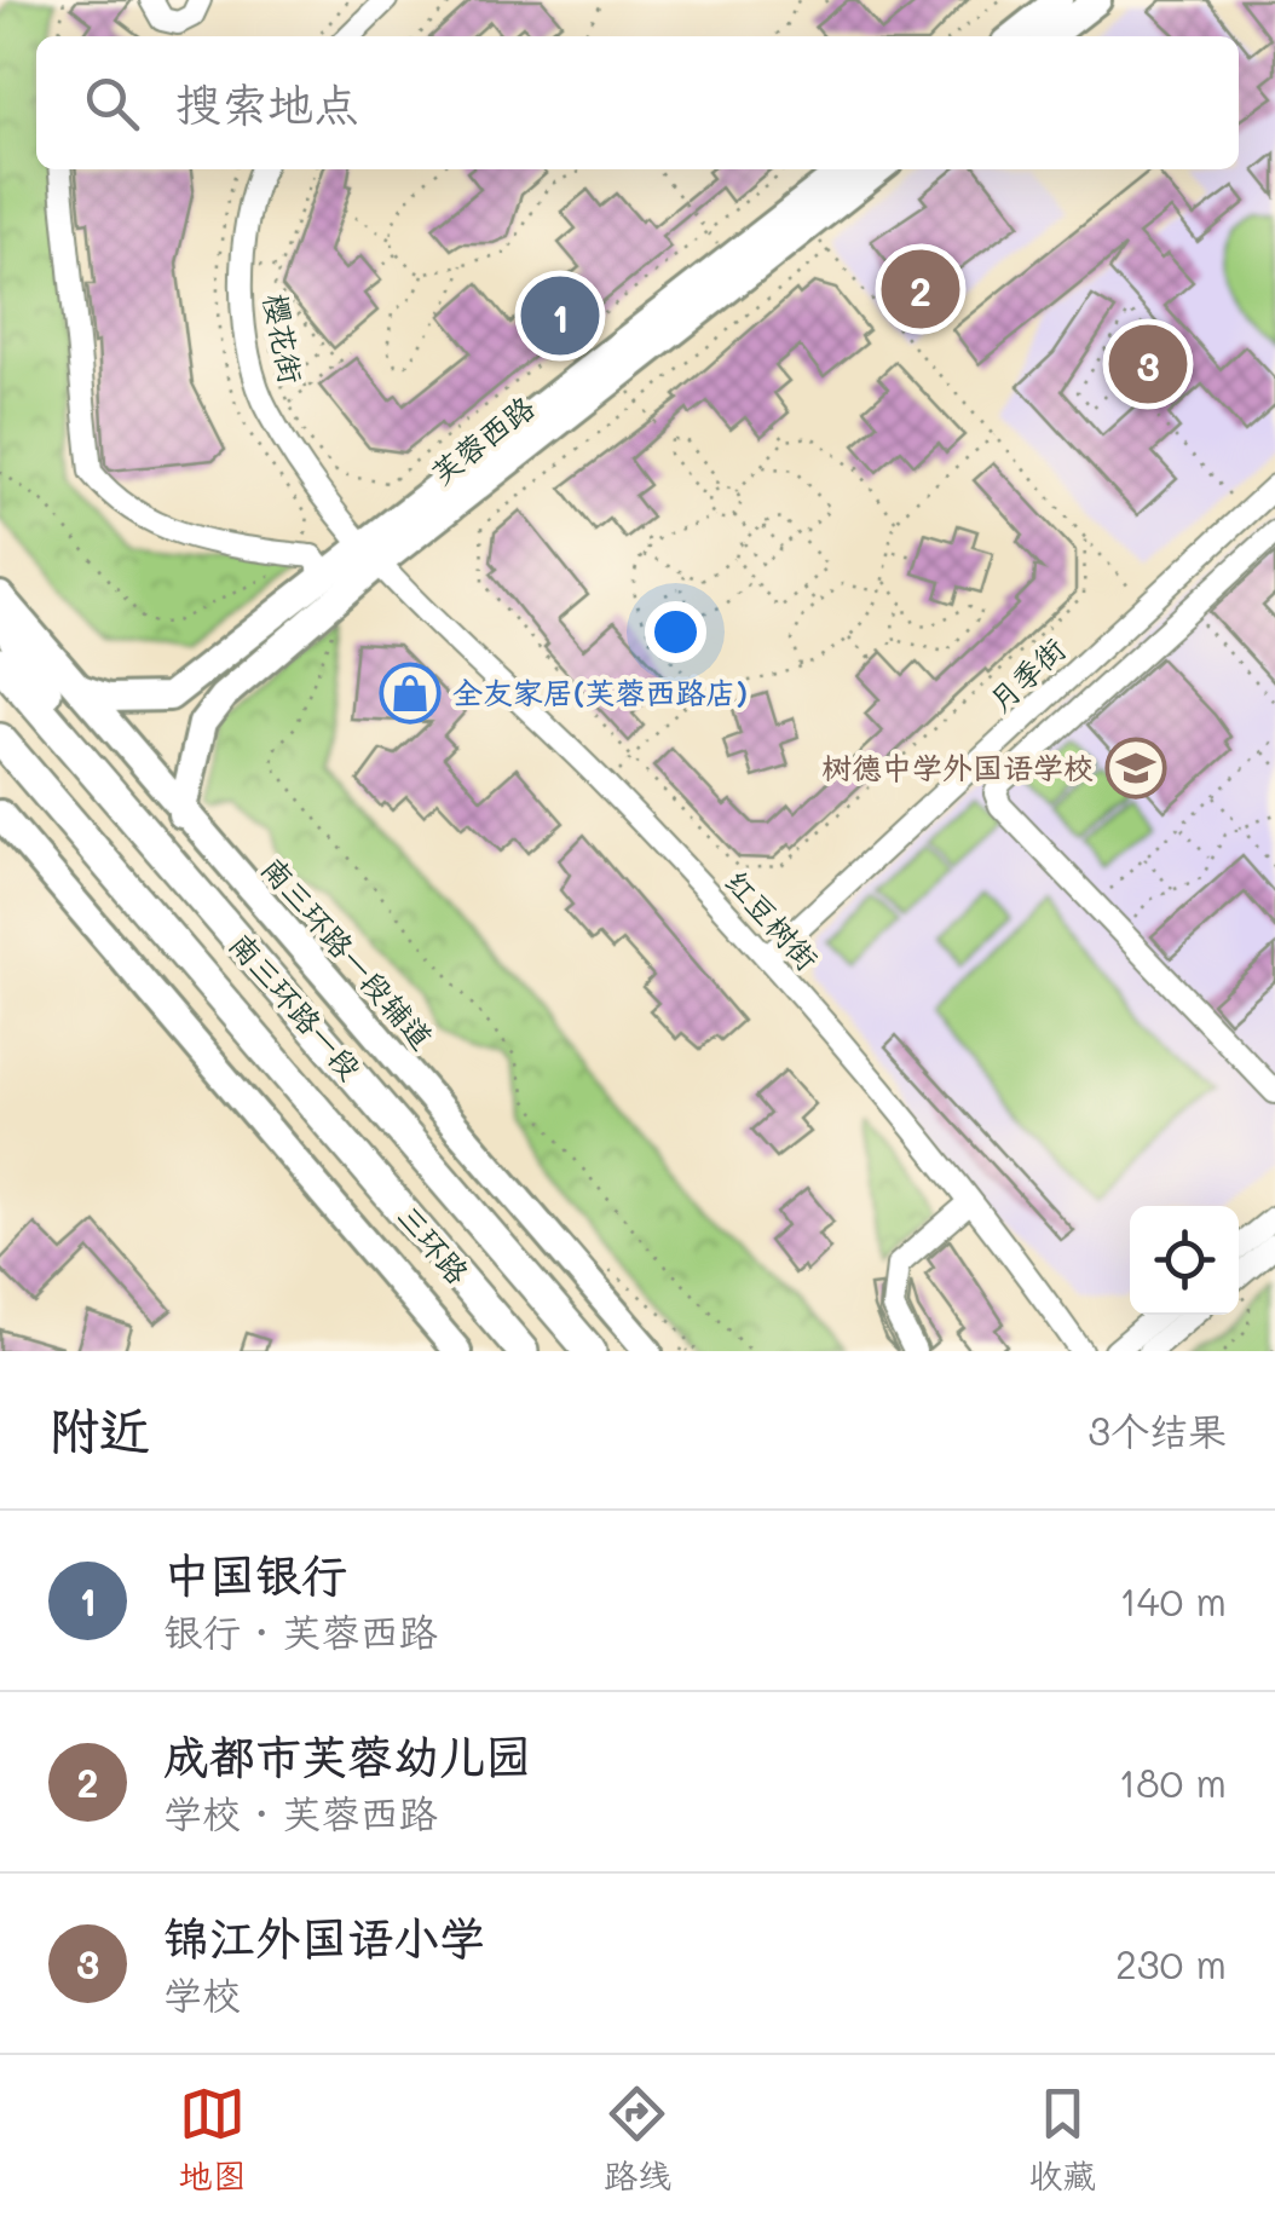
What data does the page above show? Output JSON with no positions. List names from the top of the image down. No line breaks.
{"streets":{"highway":["南三环路一段","三环路"],"main road":["芙蓉西路","南三环路一段辅道"],"street":["樱花街","月季街","红豆树街"]},"crossings":[["樱花街","芙蓉西路"],["樱花街","红豆树街"],["芙蓉西路","红豆树街"],["芙蓉西路","南三环路一段辅道"],["月季街","红豆树街"],["南三环路一段","三环路"]],"places":{"shop":["全友家居(芙蓉西路店)"],"school or university":["树德中学外国语学校"]},"page":{"search":"搜索地点","pins":["2","1","3"],"heading":["附近","3个结果"],"list":[{"mark":"1","name":"中国银行","note":"银行 · 芙蓉西路","value":"140 m"},{"mark":"2","name":"成都市芙蓉幼儿园","note":"学校 · 芙蓉西路","value":"180 m"},{"mark":"3","name":"锦江外国语小学","note":"学校","value":"230 m"}],"nav":["地图","路线","收藏"]}}
